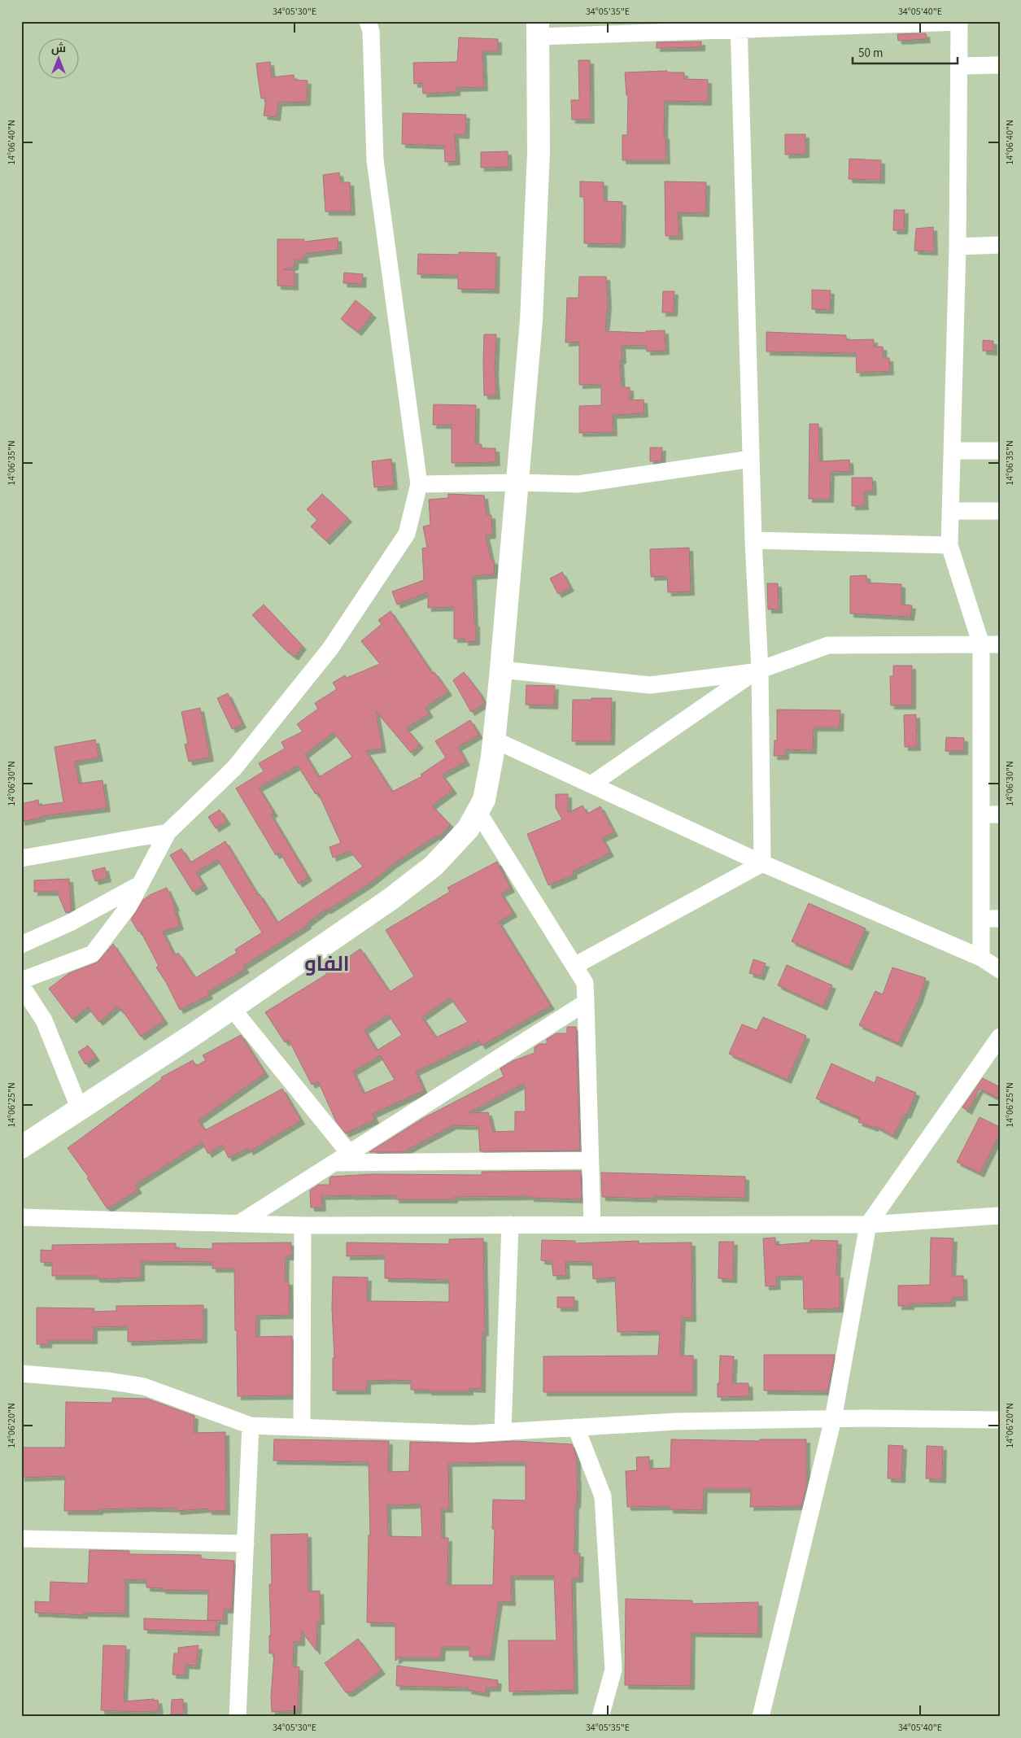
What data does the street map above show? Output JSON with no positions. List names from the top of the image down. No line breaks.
{"districts":["الفاو"],"scale_bar":"50 m","north":"top","coordinates":["34°05'30\"E","34°05'35\"E","34°05'40\"E","14°06'40\"N","14°06'35\"N","14°06'30\"N","14°06'25\"N","14°06'20\"N"]}
